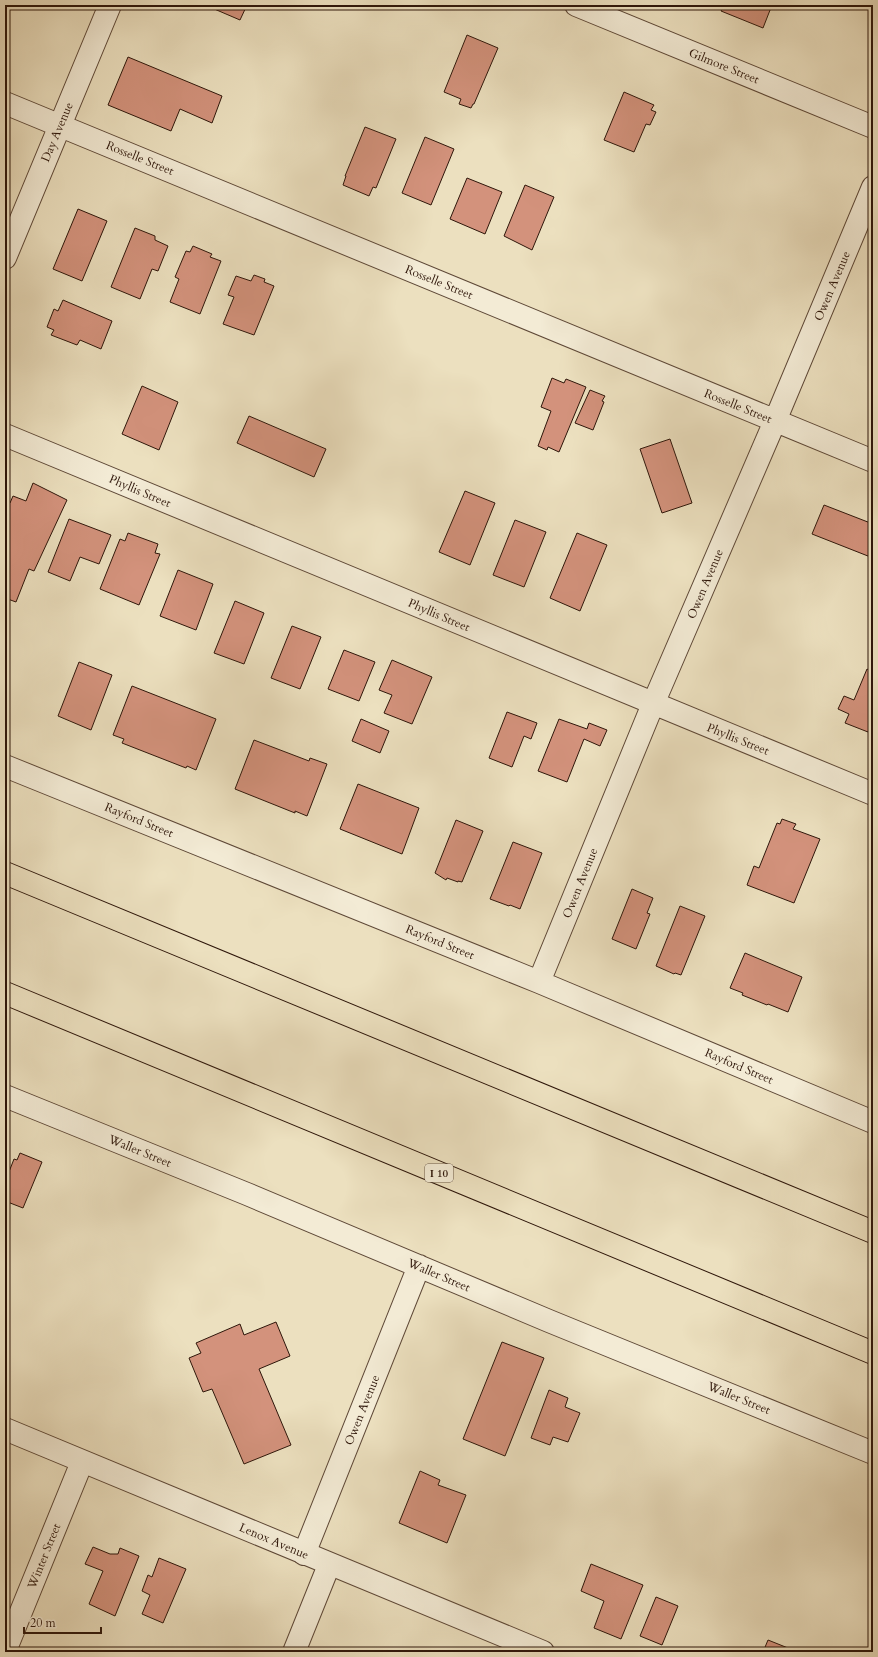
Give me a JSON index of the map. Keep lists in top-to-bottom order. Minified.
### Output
{"streets":{"highway":["I 10"],"street":["Gilmore Street","Day Avenue","Rosselle Street","Owen Avenue","Phyllis Street","Rayford Street","Waller Street","Lenox Avenue","Winter Street"]},"crossings":[["Day Avenue","Rosselle Street"],["Rosselle Street","Owen Avenue"],["Owen Avenue","Phyllis Street"],["Owen Avenue","Rayford Street"],["Owen Avenue","Waller Street"],["Owen Avenue","Lenox Avenue"],["Lenox Avenue","Winter Street"]],"scale_bar":"20 m"}
